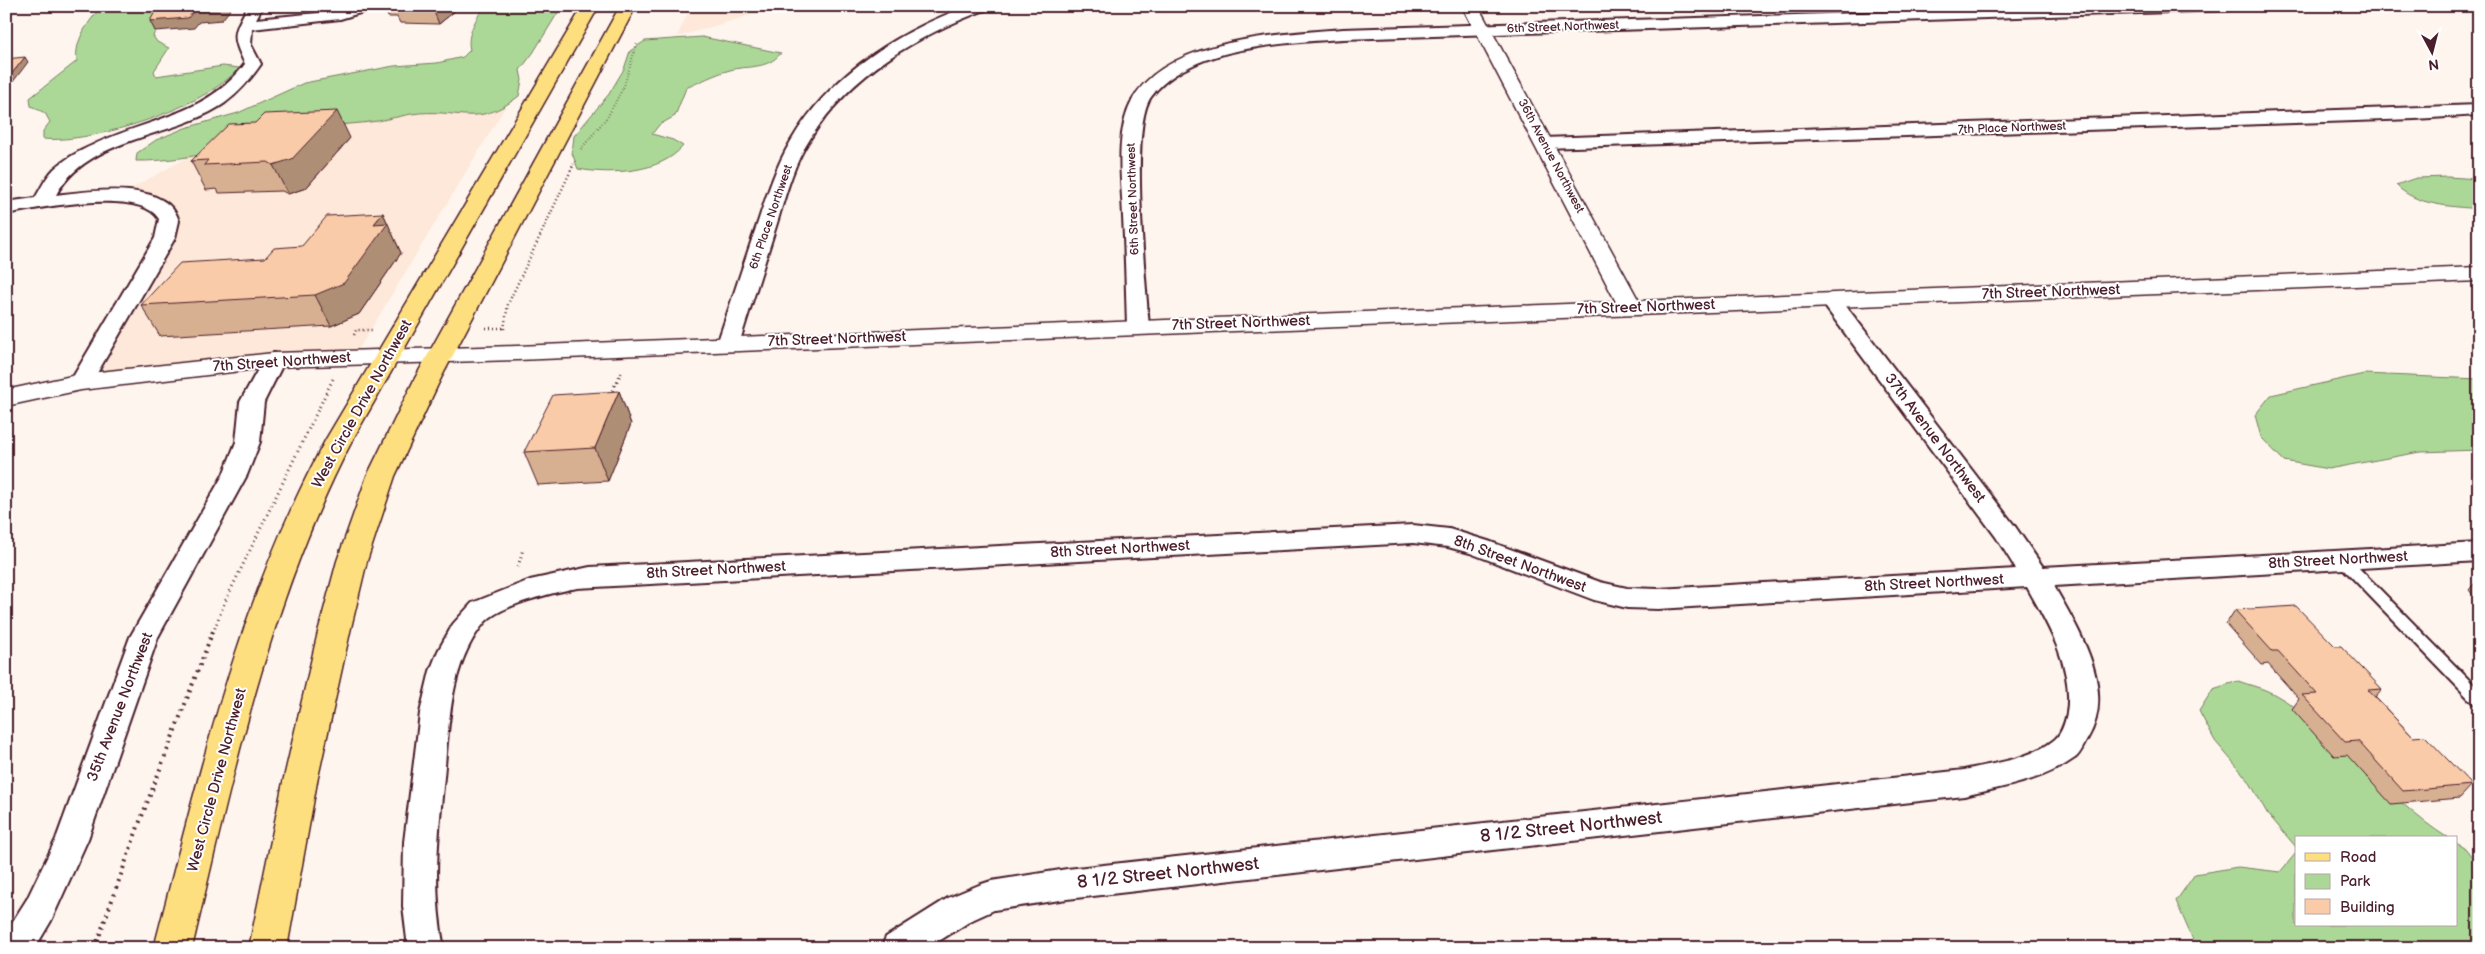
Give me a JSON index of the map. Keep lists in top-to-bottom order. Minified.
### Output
{"streets":{"main road":["West Circle Drive Northwest"],"street":["6th Street Northwest","7th Place Northwest","36th Avenue Northwest","6th Place Northwest","7th Street Northwest","37th Avenue Northwest","8th Street Northwest","35th Avenue Northwest","8 1/2 Street Northwest"]},"crossings":[["6th Street Northwest","36th Avenue Northwest"],["6th Street Northwest","7th Street Northwest"],["7th Place Northwest","36th Avenue Northwest"],["36th Avenue Northwest","7th Street Northwest"],["6th Place Northwest","7th Street Northwest"],["7th Street Northwest","West Circle Drive Northwest"],["7th Street Northwest","37th Avenue Northwest"],["7th Street Northwest","35th Avenue Northwest"],["37th Avenue Northwest","8th Street Northwest"],["37th Avenue Northwest","8 1/2 Street Northwest"],["8th Street Northwest","8 1/2 Street Northwest"]],"legend":["Road","Park","Building"],"north":"bottom"}
